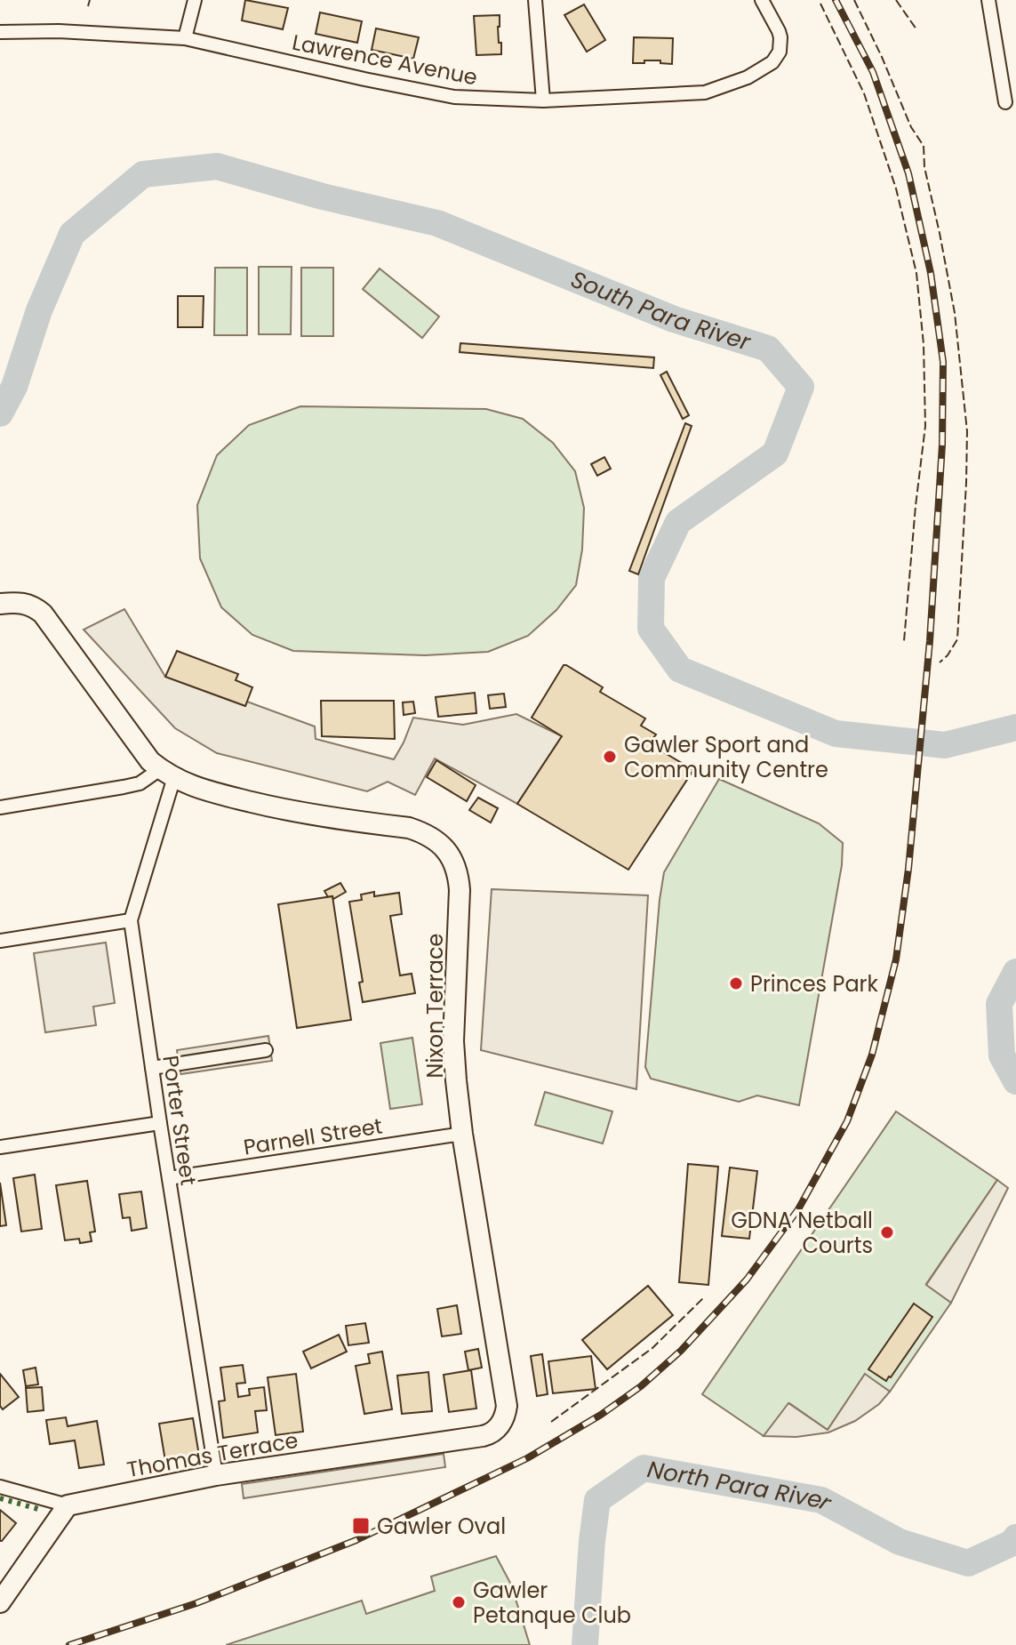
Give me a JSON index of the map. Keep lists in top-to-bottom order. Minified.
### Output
{"streets":{"street":["Lawrence Avenue","Nixon Terrace","Porter Street","Parnell Street","Thomas Terrace"]},"crossings":[["Nixon Terrace","Porter Street"],["Nixon Terrace","Parnell Street"],["Nixon Terrace","Thomas Terrace"],["Porter Street","Parnell Street"],["Porter Street","Thomas Terrace"]],"water":["South Para River","North Para River"],"places":{"other":["Gawler Sport and Community Centre","Princes Park","GDNA Netball Courts","Gawler Petanque Club"],"transit":["Gawler Oval"]}}
